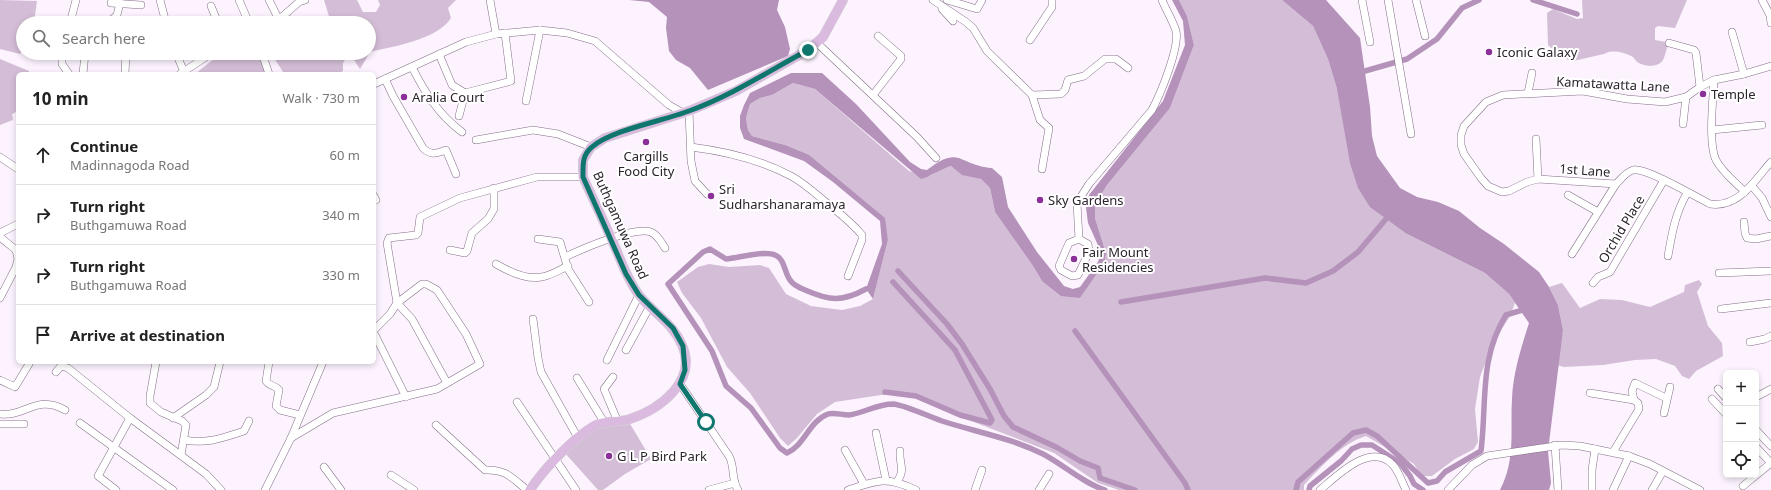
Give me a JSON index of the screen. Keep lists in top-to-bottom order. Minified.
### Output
{"streets":{"main road":["Buthgamuwa Road"],"street":["Kamatawatta Lane","1st Lane","Orchid Place"]},"crossings":[["Kamatawatta Lane","1st Lane"],["1st Lane","Orchid Place"]],"places":["Iconic Galaxy","Temple","Aralia Court","Cargills Food City","Sri Sudharshanaramaya","Sky Gardens","Fair Mount Residencies","G L P Bird Park"],"page":{"search":"Search here","heading":["10 min","Walk · 730 m"],"list":[["Continue","Madinnagoda Road","60 m"],["Turn right","Buthgamuwa Road","340 m"],["Turn right","Buthgamuwa Road","330 m"],"Arrive at destination"],"map_buttons":["+","−"]}}
